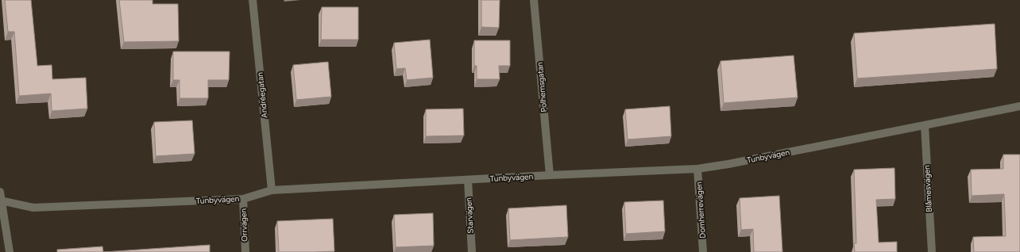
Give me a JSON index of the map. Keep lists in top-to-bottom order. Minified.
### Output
{"streets":{"street":["Polhemsgatan","Andréegatan","Tunbyvägen","Blåmesvägen","Domherrevägen","Starvägen","Orrvägen"]},"crossings":[["Polhemsgatan","Tunbyvägen"],["Andréegatan","Tunbyvägen"],["Tunbyvägen","Blåmesvägen"],["Tunbyvägen","Domherrevägen"],["Tunbyvägen","Starvägen"],["Tunbyvägen","Orrvägen"]]}
